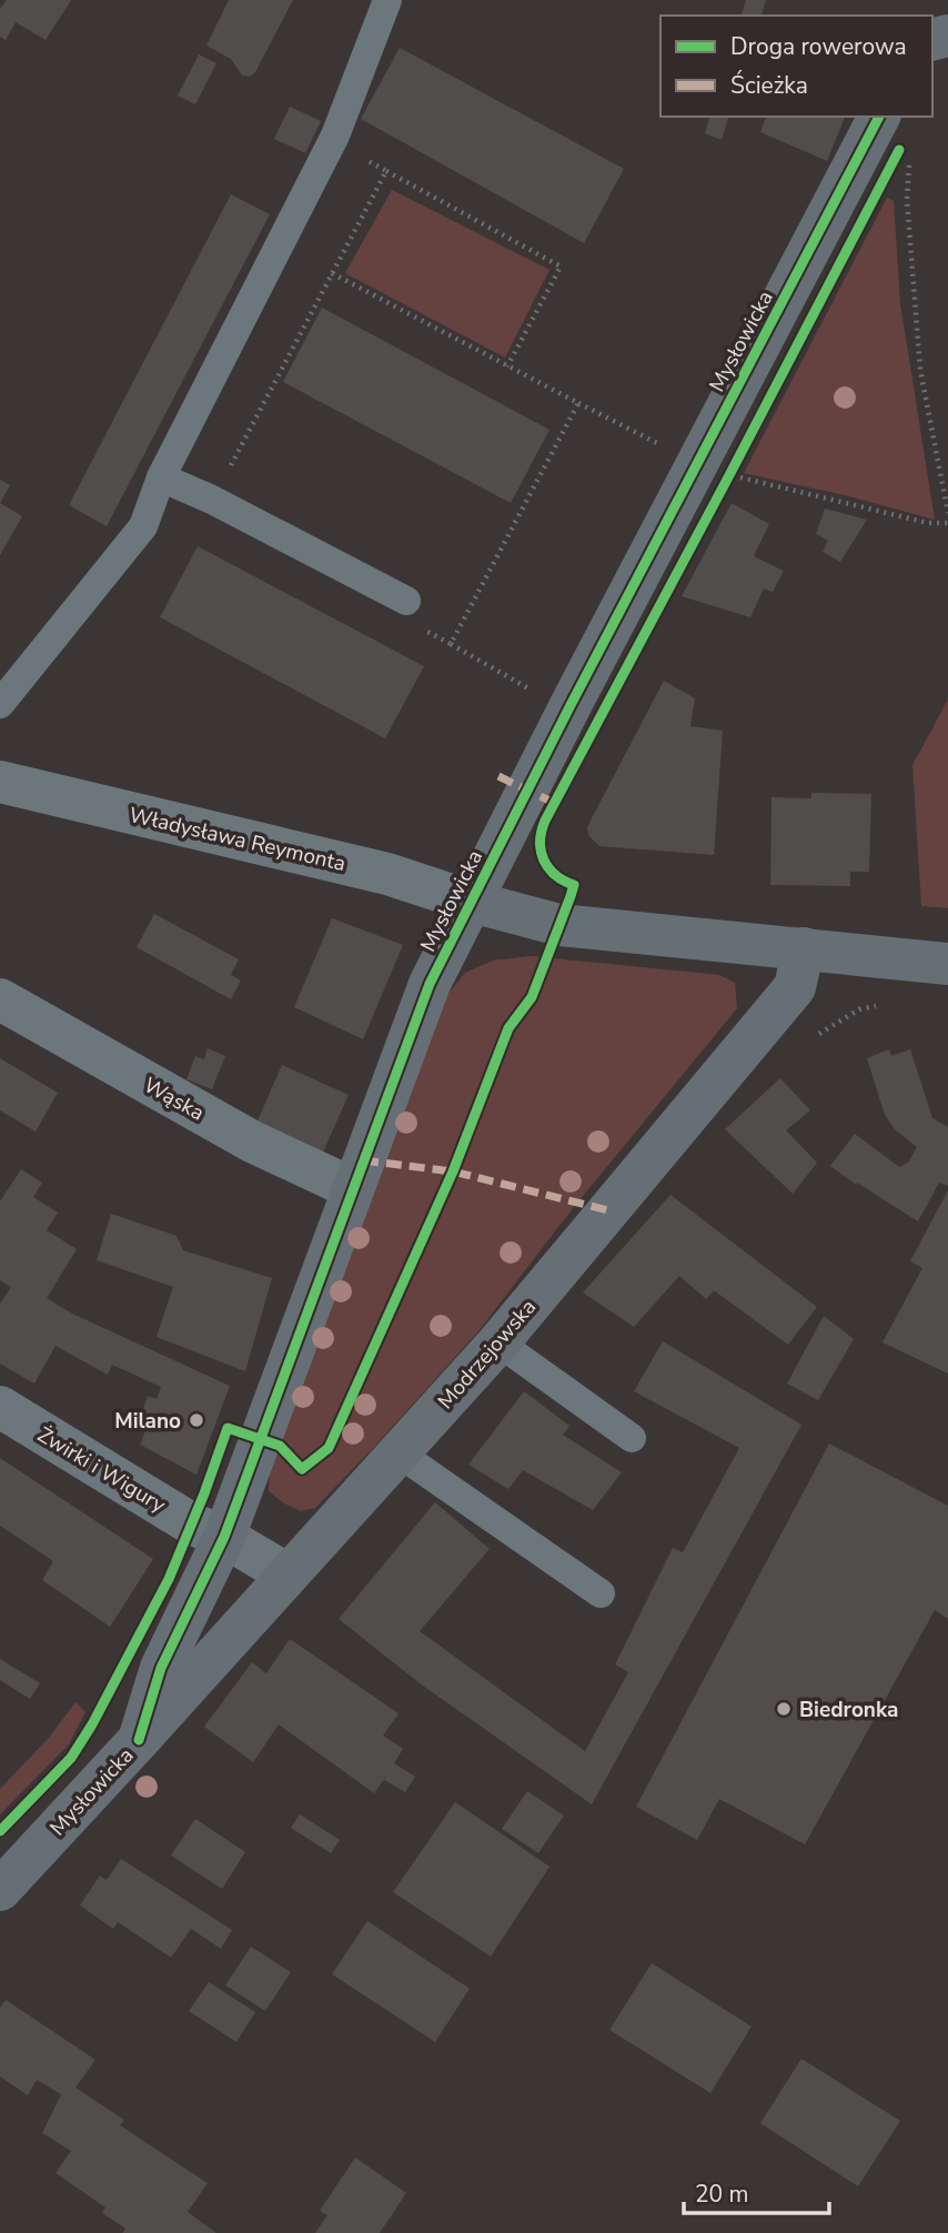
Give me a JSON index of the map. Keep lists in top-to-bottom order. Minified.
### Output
{"streets":{"street":["Mysłowicka","Władysława Reymonta","Wąska","Modrzejowska","Żwirki i Wigury"]},"crossings":[["Mysłowicka","Władysława Reymonta"],["Mysłowicka","Wąska"],["Mysłowicka","Modrzejowska"],["Mysłowicka","Żwirki i Wigury"],["Modrzejowska","Żwirki i Wigury"]],"places":["Milano","Biedronka"],"legend":["Droga rowerowa","Ścieżka"],"scale_bar":"20 m"}
